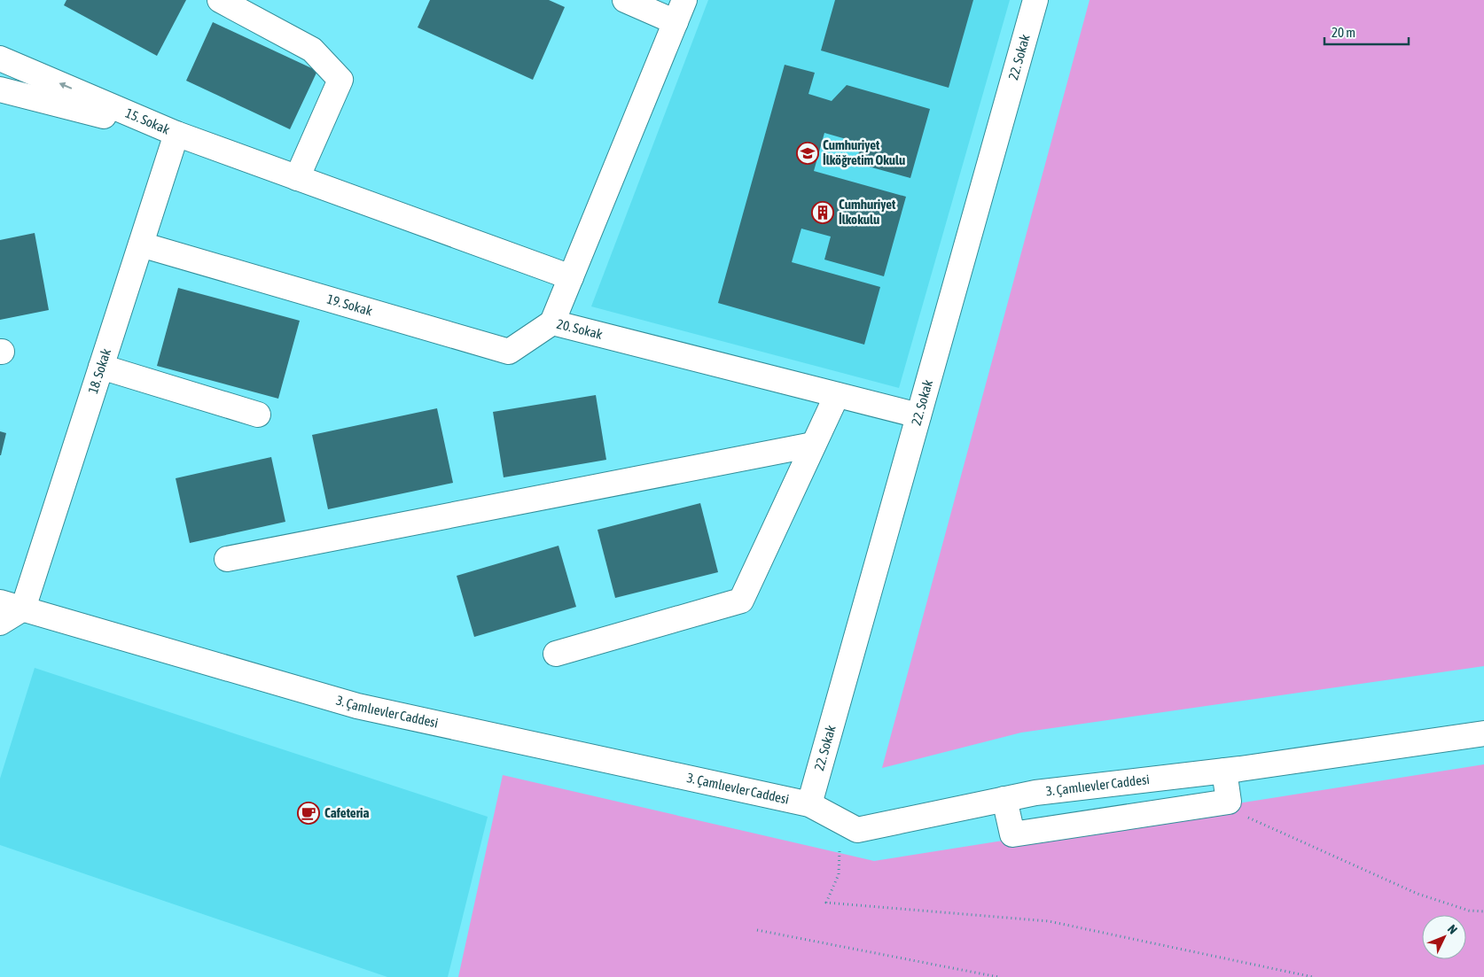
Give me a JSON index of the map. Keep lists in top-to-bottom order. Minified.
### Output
{"streets":{"street":["22. Sokak","15. Sokak","19. Sokak","20. Sokak","18. Sokak","3. Çamlıevler Caddesi"]},"crossings":[["22. Sokak","20. Sokak"],["22. Sokak","3. Çamlıevler Caddesi"],["15. Sokak","18. Sokak"],["19. Sokak","20. Sokak"],["19. Sokak","18. Sokak"],["18. Sokak","3. Çamlıevler Caddesi"]],"places":{"school or university":["Cumhuriyet İlköğretim Okulu"],"building":["Cumhuriyet İlkokulu"],"cafe":["Cafeteria"]},"scale_bar":"20 m","north":"top right"}
